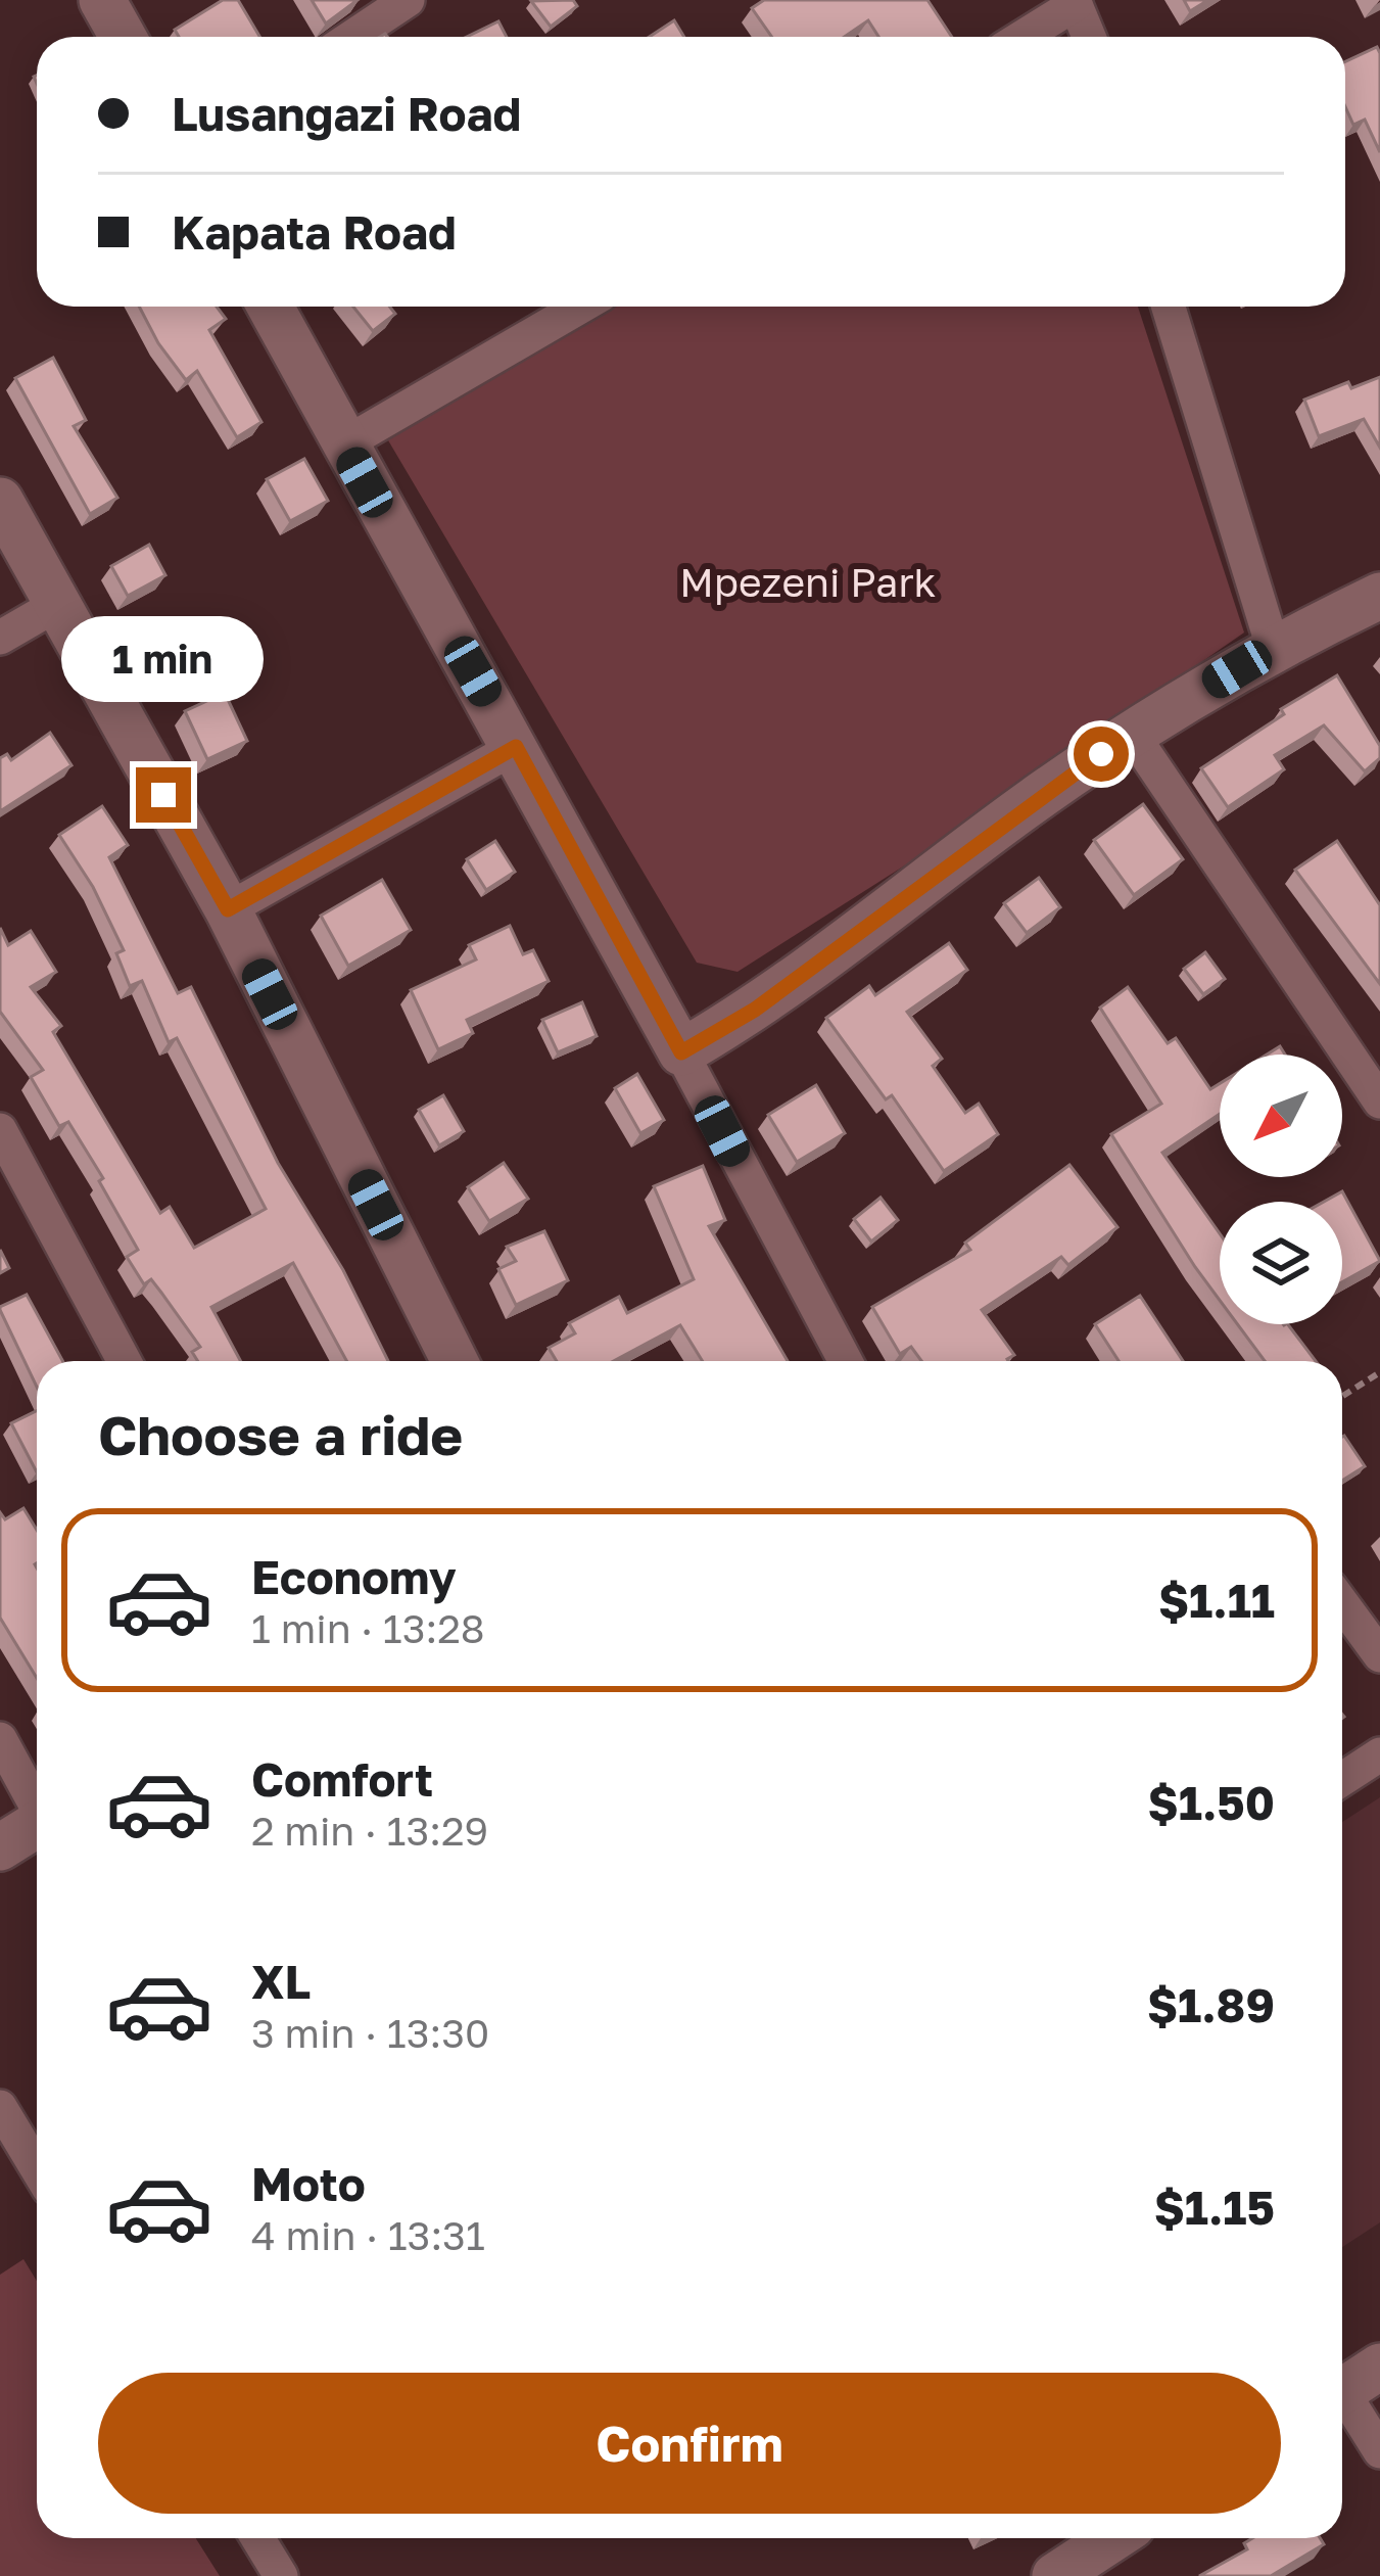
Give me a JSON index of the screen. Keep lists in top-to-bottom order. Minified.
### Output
{"parks":["Mpezeni Park"],"north":"bottom left","page":{"banner":["Lusangazi Road","Kapata Road"],"bubble":"1 min","heading":"Choose a ride","list":[{"name":"Economy","note":"1 min · 13:28","value":"$1.11"},{"name":"Comfort","note":"2 min · 13:29","value":"$1.50"},{"name":"XL","note":"3 min · 13:30","value":"$1.89"},{"name":"Moto","note":"4 min · 13:31","value":"$1.15"}],"buttons":"Confirm"}}
